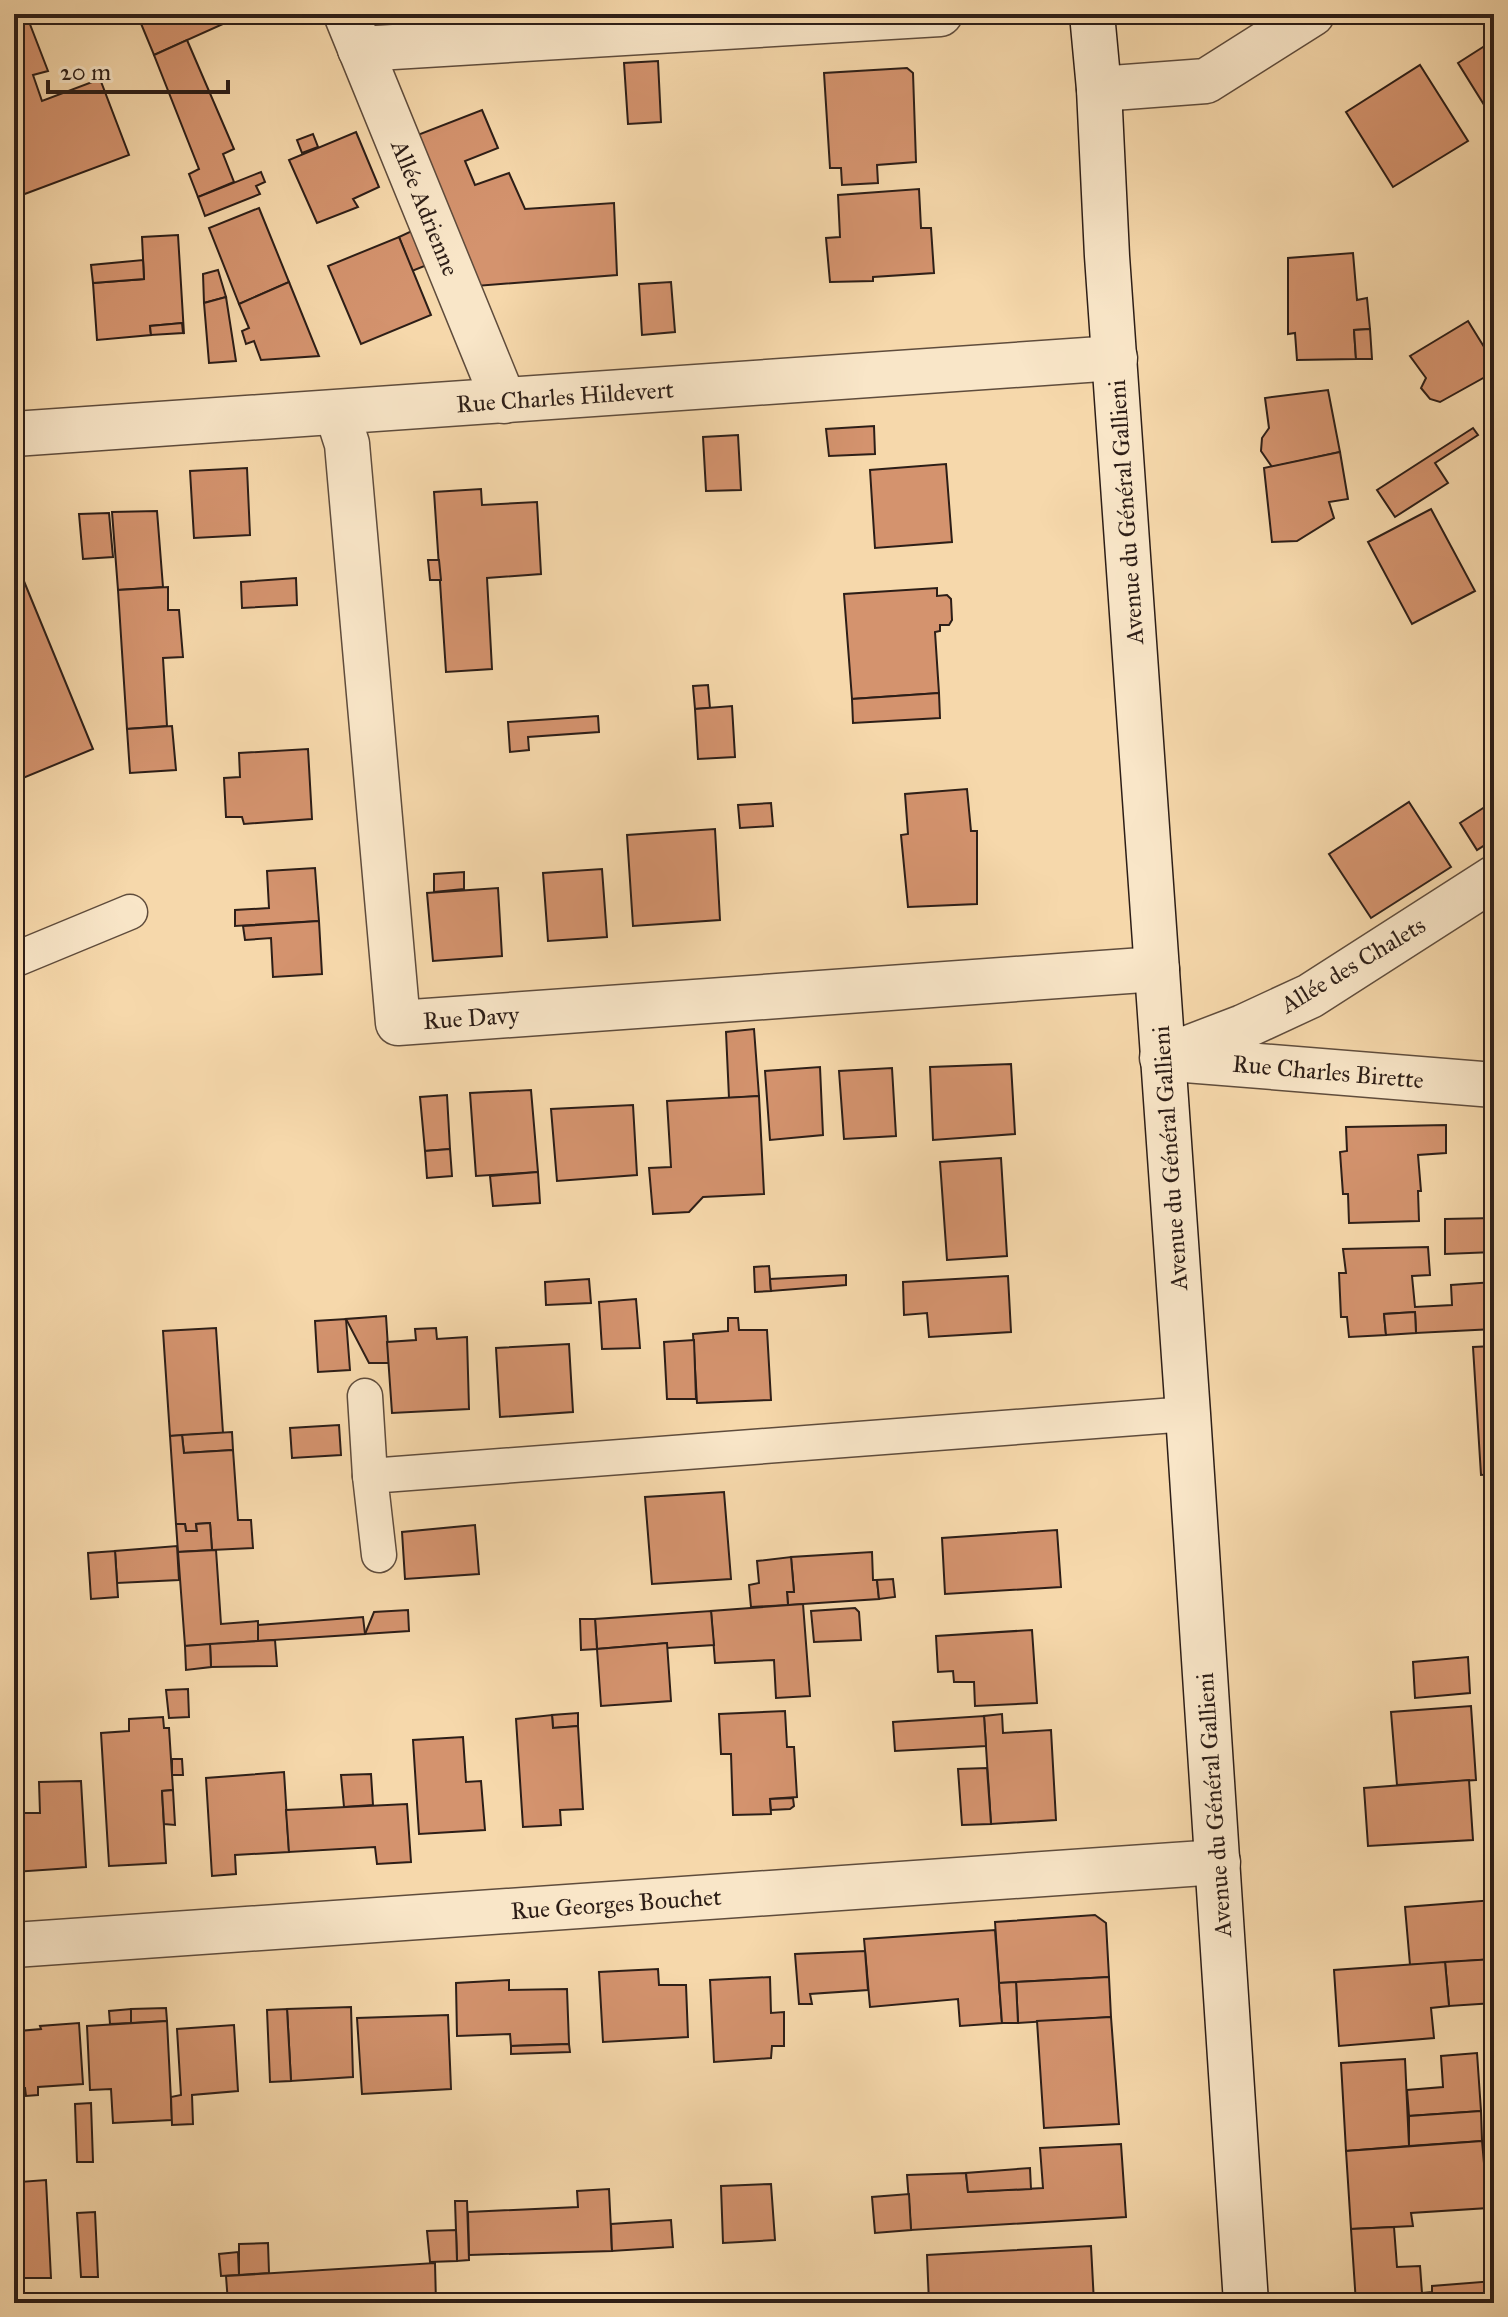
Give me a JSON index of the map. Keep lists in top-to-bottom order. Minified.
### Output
{"streets":{"street":["Allée Adrienne","Rue Charles Hildevert","Avenue du Général Gallieni","Allée des Chalets","Rue Davy","Rue Charles Birette","Rue Georges Bouchet"]},"crossings":[["Allée Adrienne","Rue Charles Hildevert"],["Rue Charles Hildevert","Avenue du Général Gallieni"],["Rue Charles Hildevert","Rue Davy"],["Avenue du Général Gallieni","Allée des Chalets"],["Avenue du Général Gallieni","Rue Davy"],["Avenue du Général Gallieni","Rue Charles Birette"],["Avenue du Général Gallieni","Rue Georges Bouchet"],["Allée des Chalets","Rue Charles Birette"]],"scale_bar":"20 m"}
